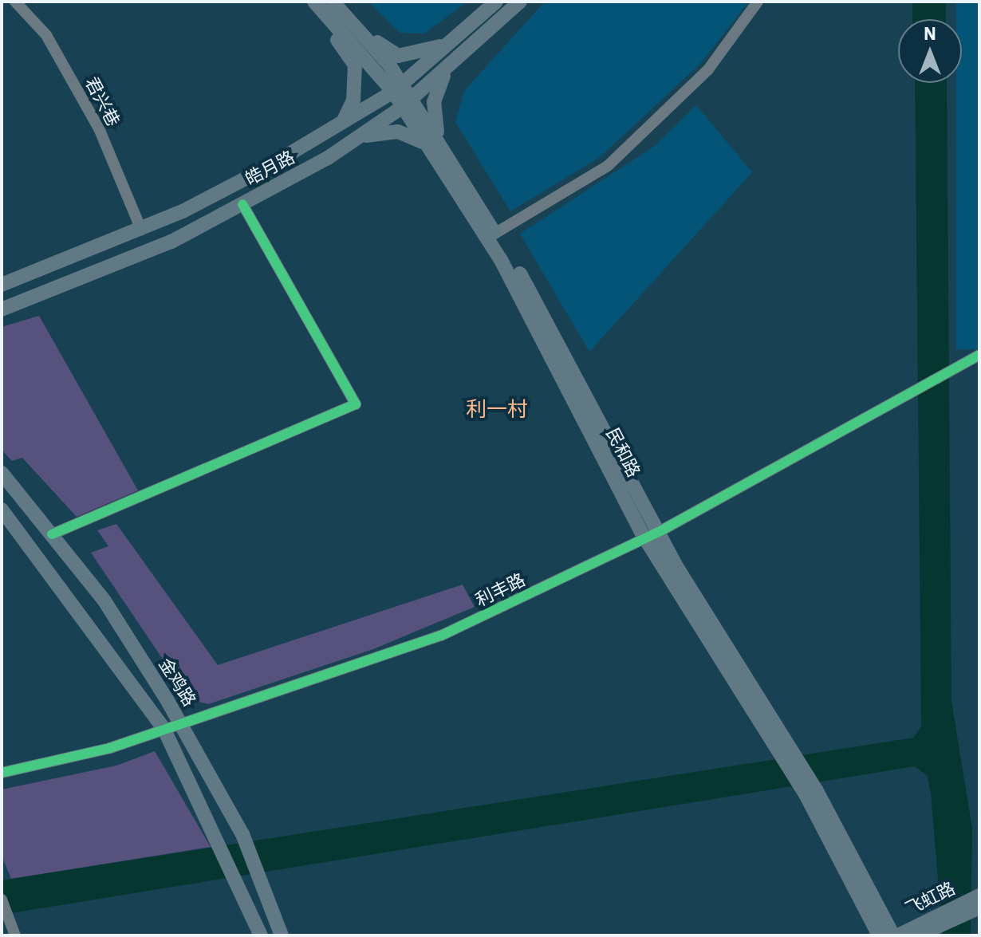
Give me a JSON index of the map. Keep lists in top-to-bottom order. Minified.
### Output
{"streets":{"main road":["皓月路","民和路","金鸡路","飞虹路"],"street":["君兴巷","利丰路"]},"crossings":[["君兴巷","皓月路"],["皓月路","民和路"],["民和路","利丰路"],["利丰路","金鸡路"]],"districts":["利一村"],"north":"top"}
